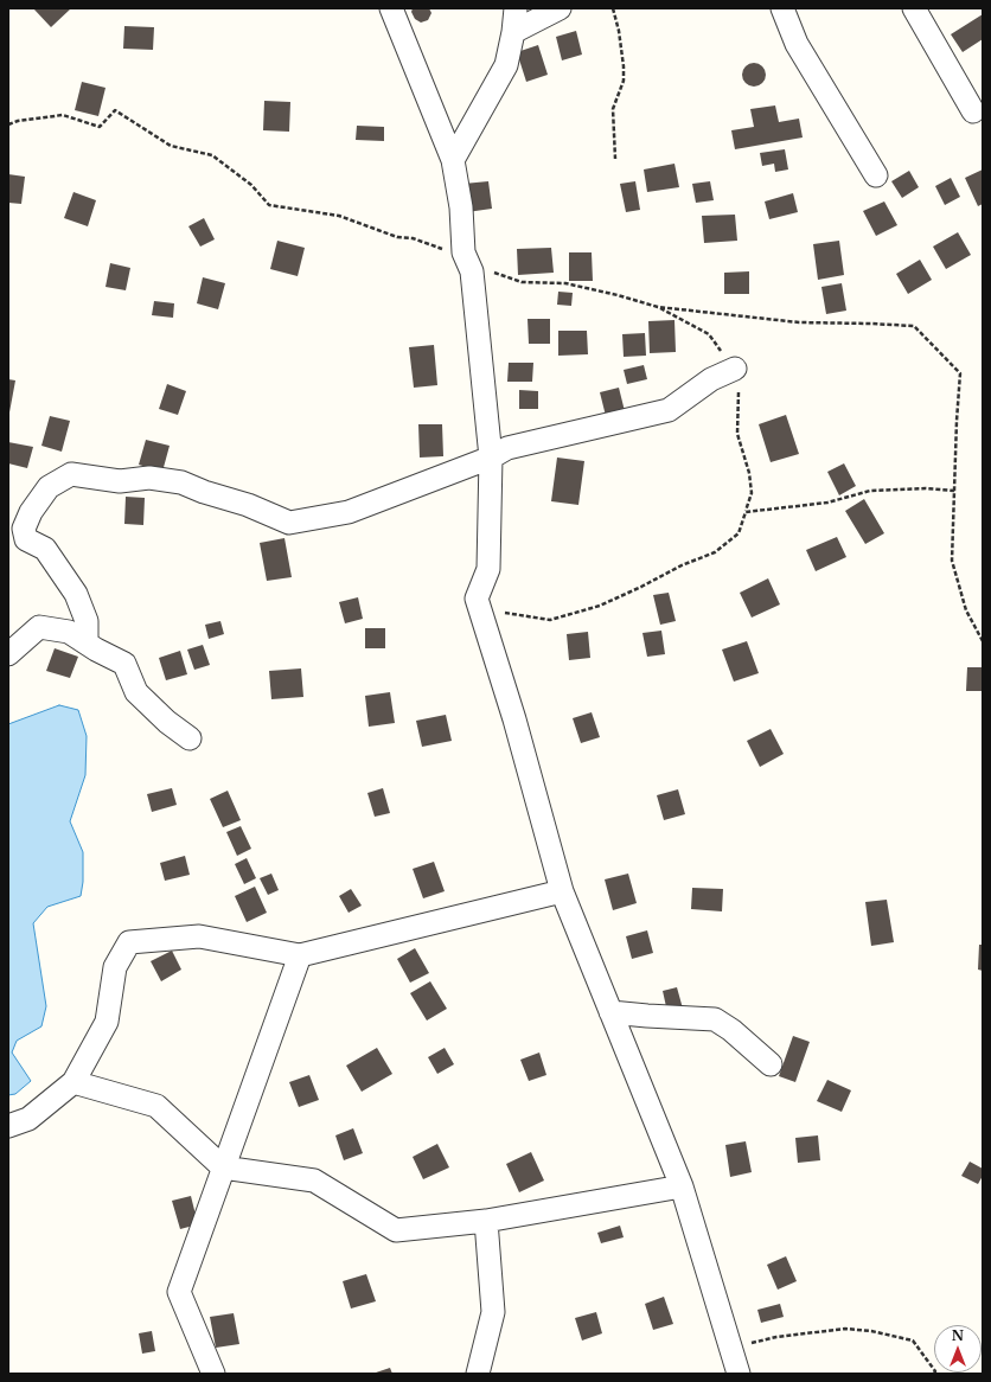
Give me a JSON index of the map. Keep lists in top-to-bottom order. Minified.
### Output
{"north":"top"}
